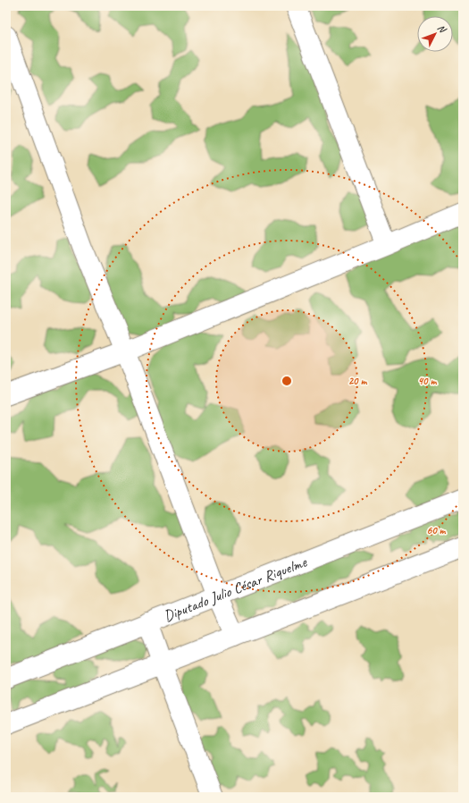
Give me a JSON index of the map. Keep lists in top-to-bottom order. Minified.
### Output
{"streets":{"street":["Diputado Julio César Riquelme"]},"north":"top right","rings":["20 m","40 m","60 m"]}
